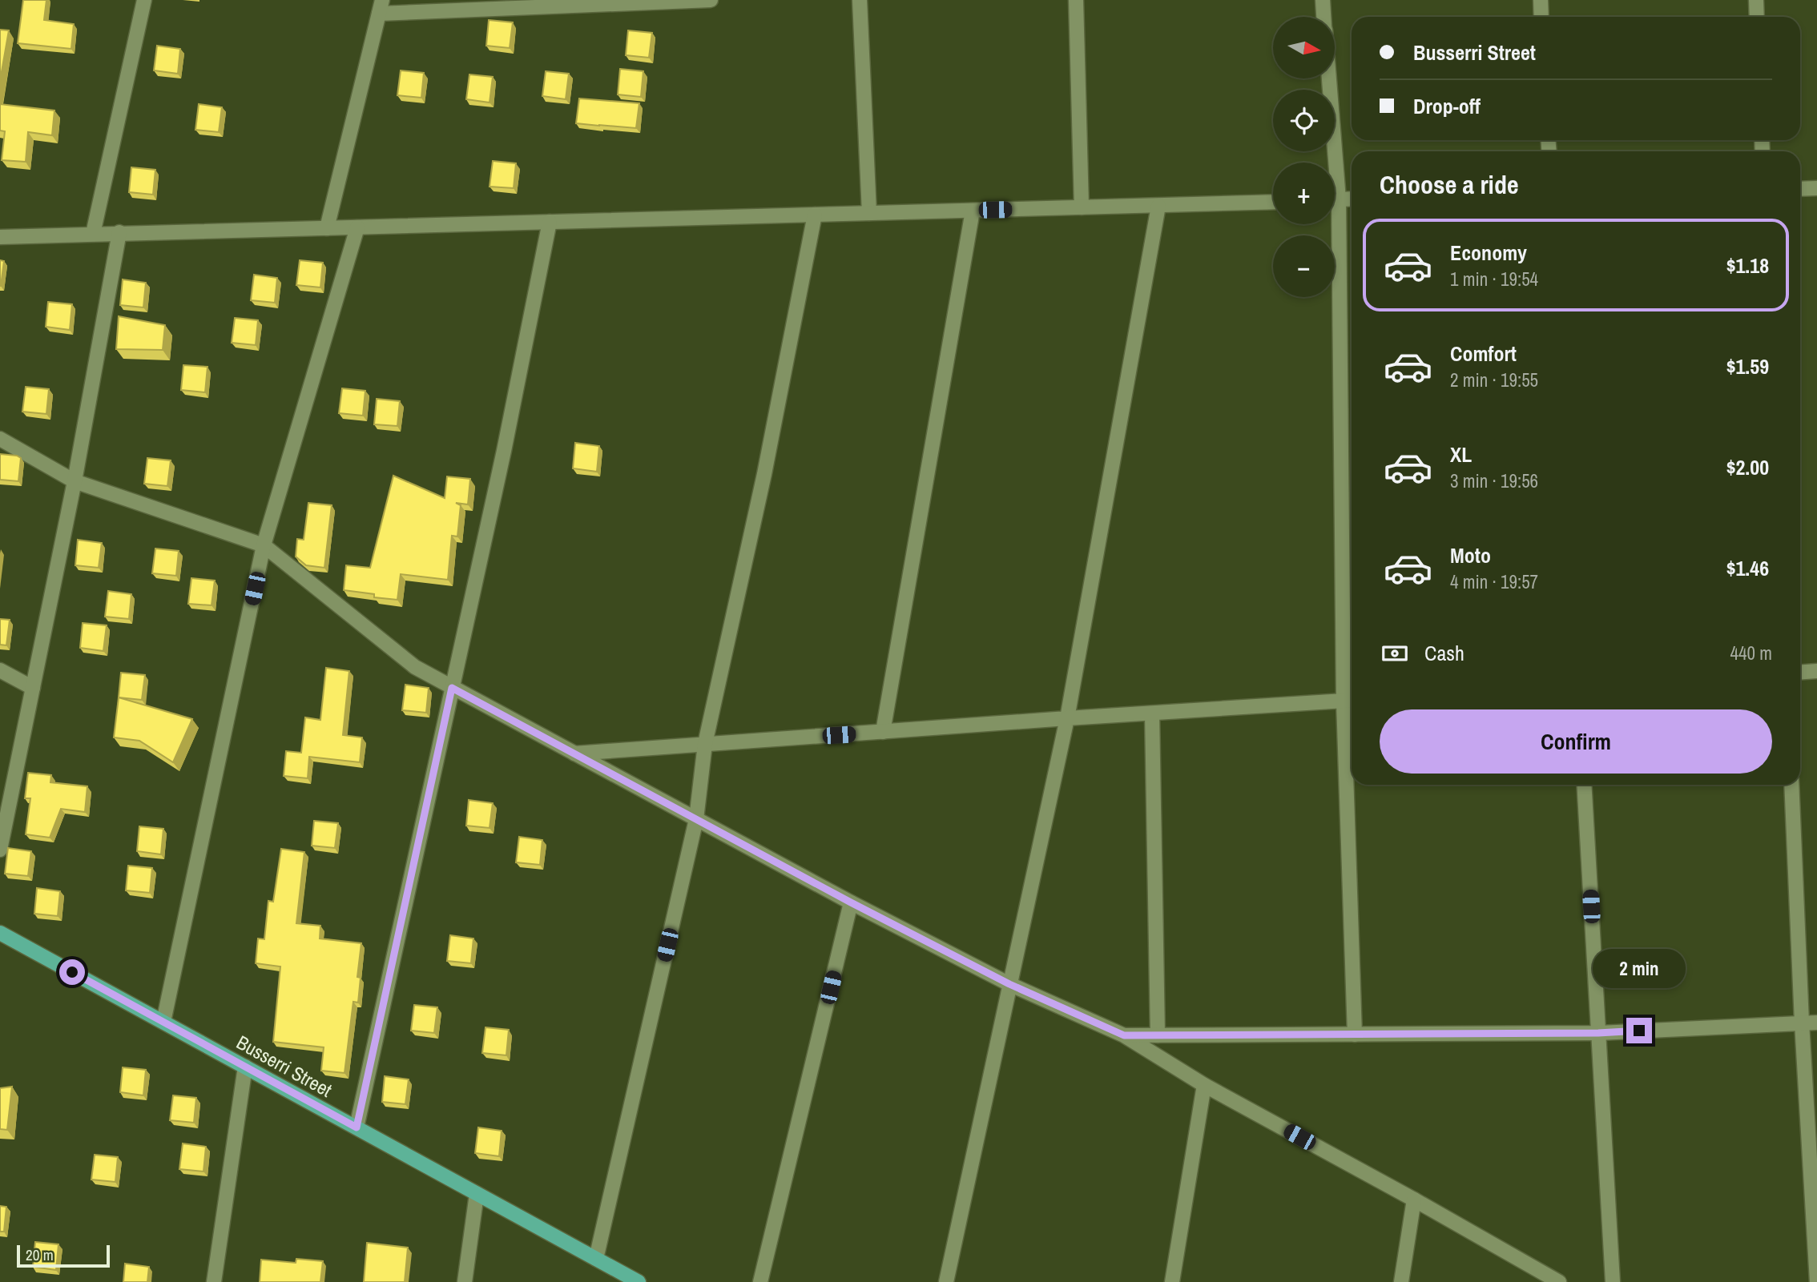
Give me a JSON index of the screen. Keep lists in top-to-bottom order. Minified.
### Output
{"streets":{"main road":["Busserri Street"]},"scale_bar":"20 m","north":"right","page":{"map_buttons":["+","−"],"banner":["Busserri Street","Drop-off"],"heading":"Choose a ride","list":[{"name":"Economy","note":"1 min · 19:54","value":"$1.18"},{"name":"Comfort","note":"2 min · 19:55","value":"$1.59"},{"name":"XL","note":"3 min · 19:56","value":"$2.00"},{"name":"Moto","note":"4 min · 19:57","value":"$1.46"}],"pay":["Cash","440 m"],"buttons":"Confirm","bubble":"2 min","scale":"20 m"}}
